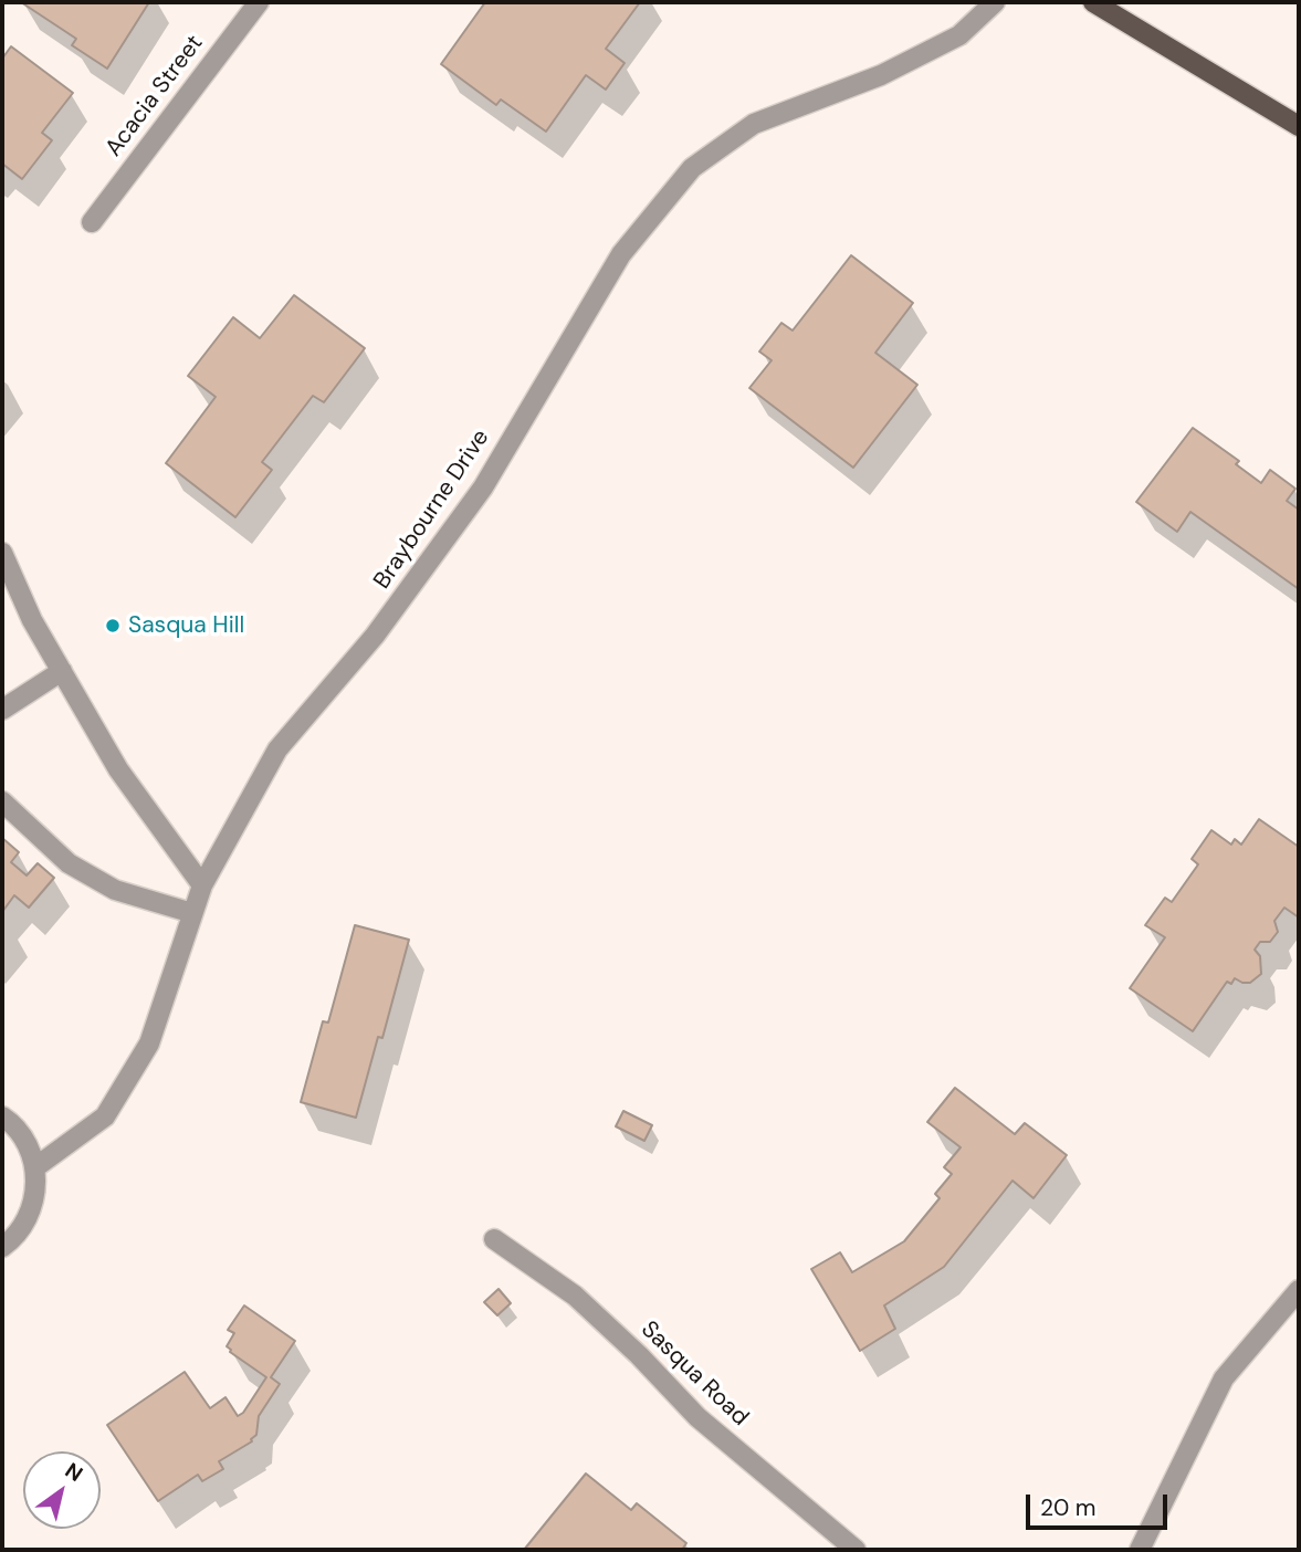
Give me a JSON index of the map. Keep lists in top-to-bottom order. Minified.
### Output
{"streets":{"street":["Acacia Street","Braybourne Drive","Sasqua Road"]},"places":["Sasqua Hill"],"scale_bar":"20 m","north":"top right"}
